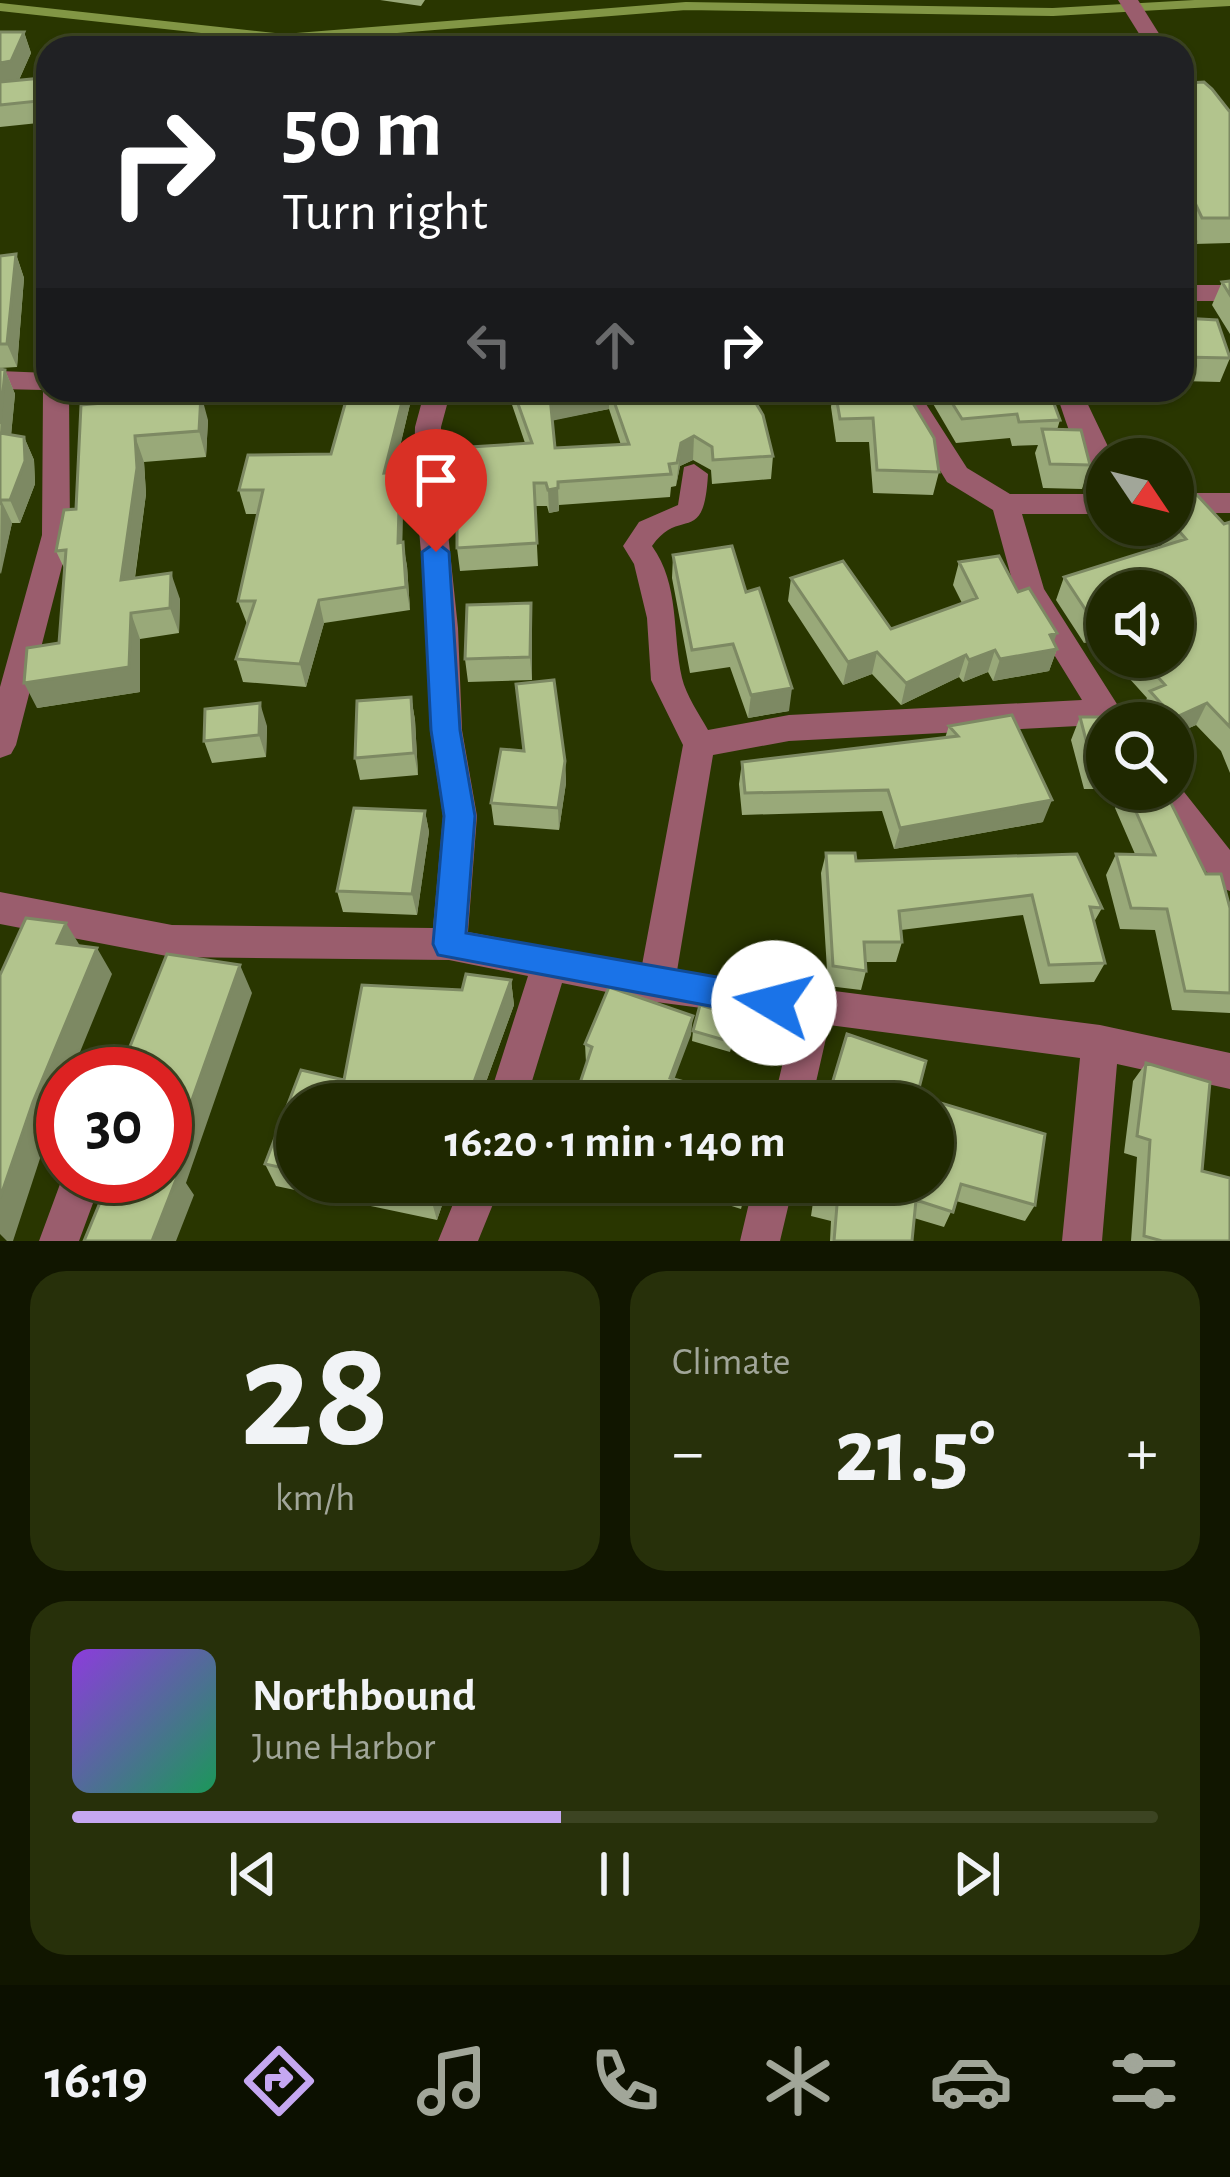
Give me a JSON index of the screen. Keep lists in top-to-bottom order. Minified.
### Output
{"north":"bottom right","page":{"turn":["50 m","Turn right"],"limit":"30","trip":"16:20 · 1 min · 140 m","tile":[["28","km/h"],"Climate"],"heat":["−","21.5°","+"],"song":["Northbound","June Harbor"],"tabs":"16:19"}}
